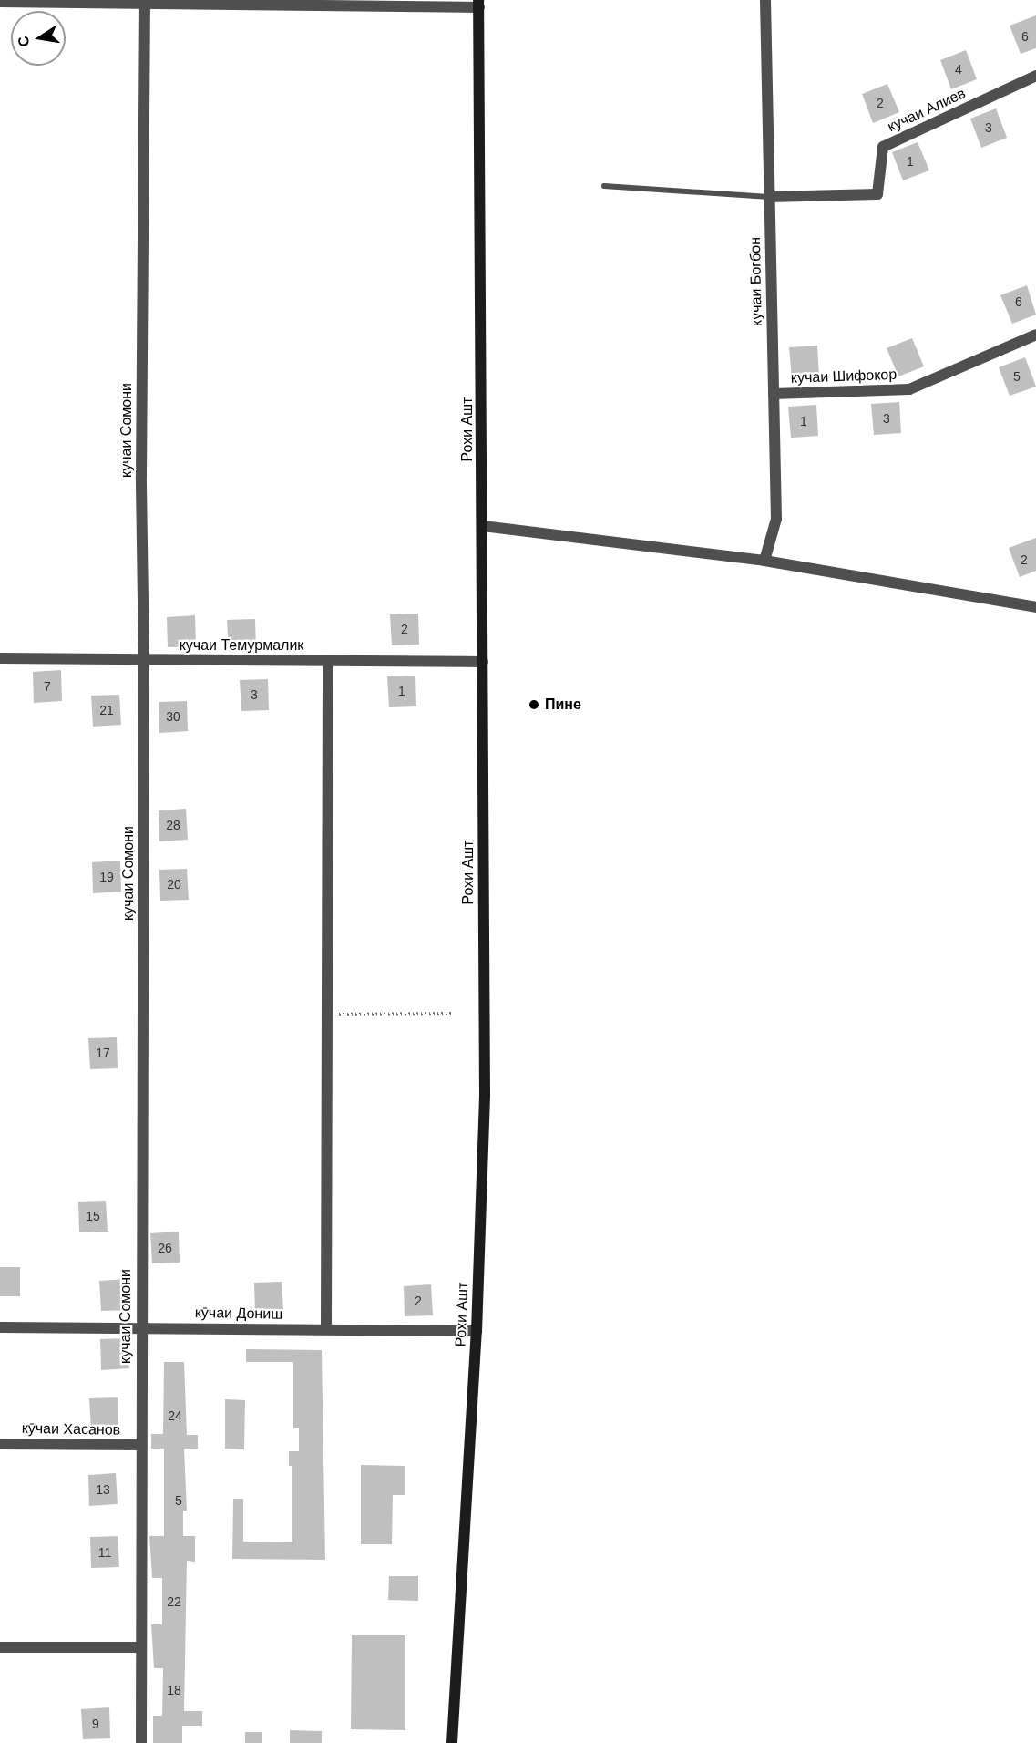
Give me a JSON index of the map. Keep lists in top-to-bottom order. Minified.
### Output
{"streets":{"main road":["Рохи Ашт"],"street":["кучаи Алиев","кучаи Богбон","кучаи Шифокор","кучаи Сомони","кучаи Темурмалик","кӯчаи Дониш","кӯчаи Хасанов"]},"crossings":[["кучаи Алиев","кучаи Богбон"],["кучаи Богбон","кучаи Шифокор"],["Рохи Ашт","кучаи Темурмалик"],["Рохи Ашт","кӯчаи Дониш"],["кучаи Сомони","кучаи Темурмалик"],["кучаи Сомони","кӯчаи Дониш"],["кучаи Сомони","кӯчаи Хасанов"]],"places":["Пине"],"house_numbers":["6","4","2","3","1","6","5","3","1","2","2","7","1","3","21","30","28","19","20","17","15","26","2","24","13","5","11","22","18","9"],"north":"left"}
